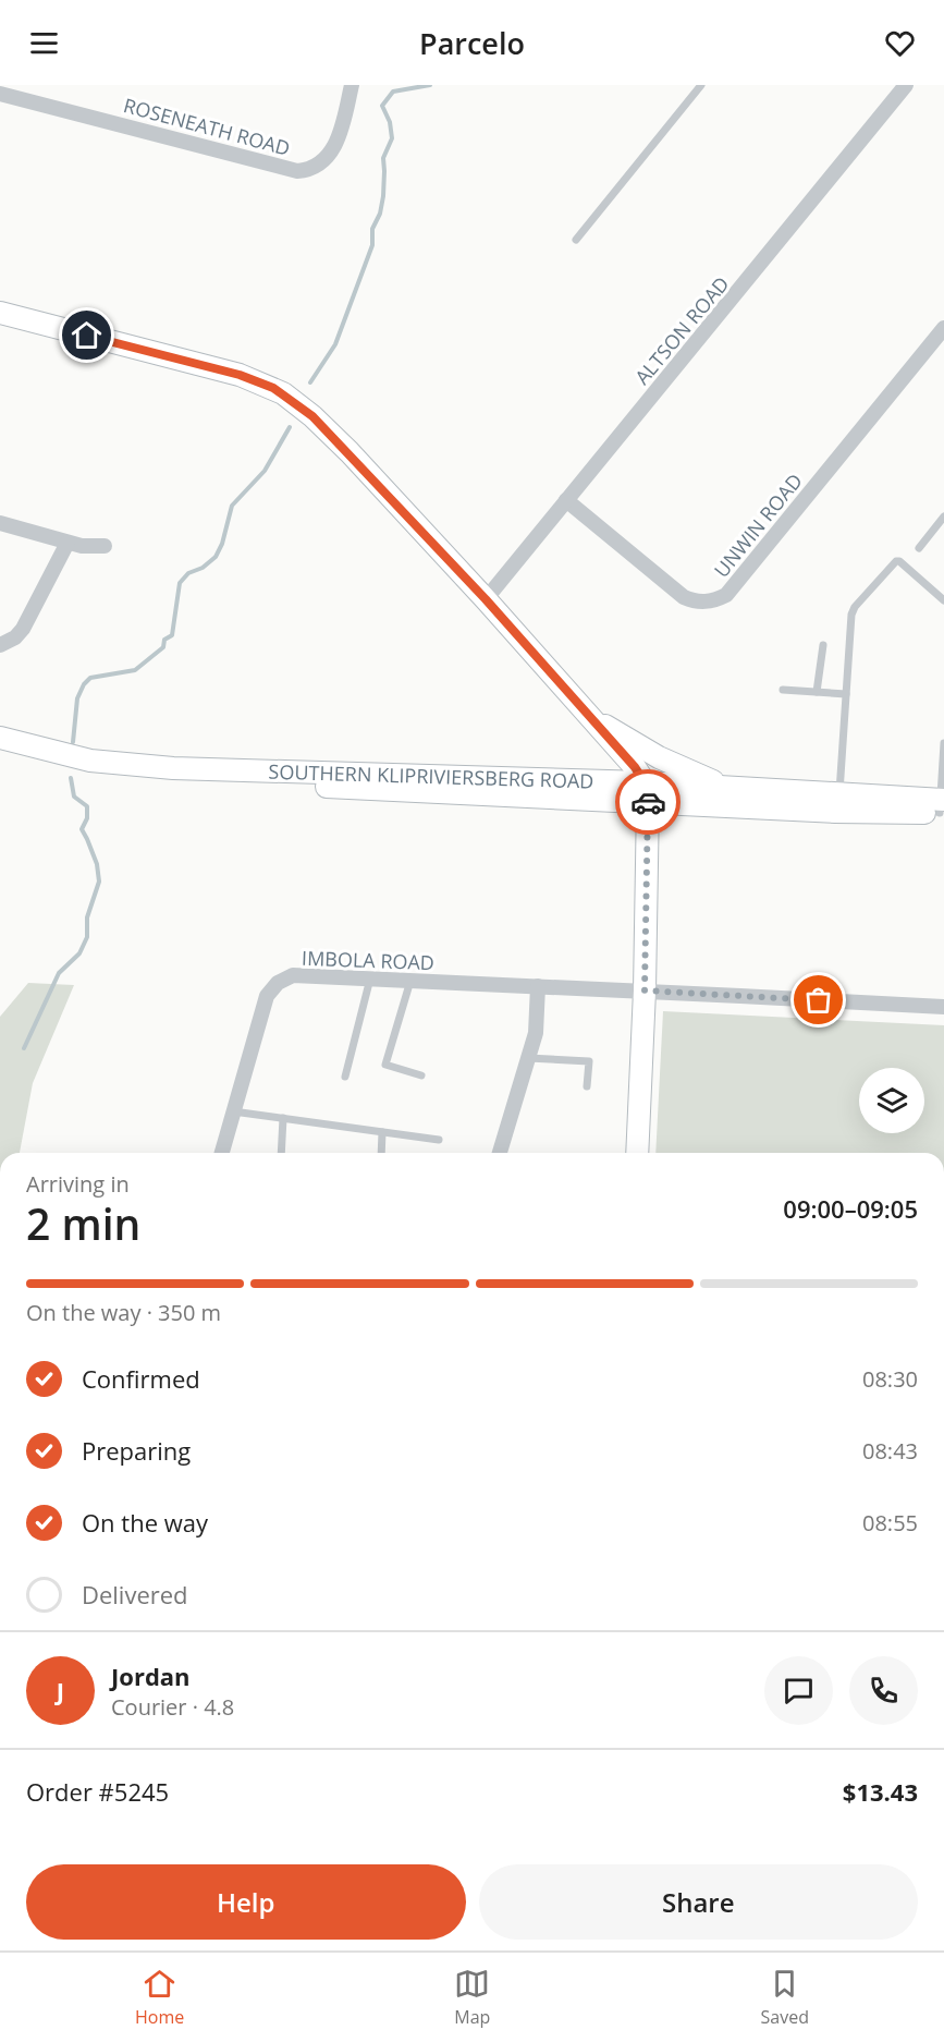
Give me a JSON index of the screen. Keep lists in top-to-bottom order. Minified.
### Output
{"streets":{"main road":["SOUTHERN KLIPRIVIERSBERG ROAD"],"street":["ROSENEATH ROAD","ALTSON ROAD","UNWIN ROAD","IMBOLA ROAD"]},"crossings":[["ALTSON ROAD","UNWIN ROAD"]],"page":{"header":"Parcelo","heading":["2 min","Arriving in","09:00–09:05"],"panel":["Jordan","Courier · 4.8","Order #5245","$13.43"],"bar":"On the way · 350 m","list":[["Confirmed","08:30"],["Preparing","08:43"],["On the way","08:55"],"Delivered"],"round":"J","buttons":["Help","Share"],"tabs":["Home","Map","Saved"]}}
